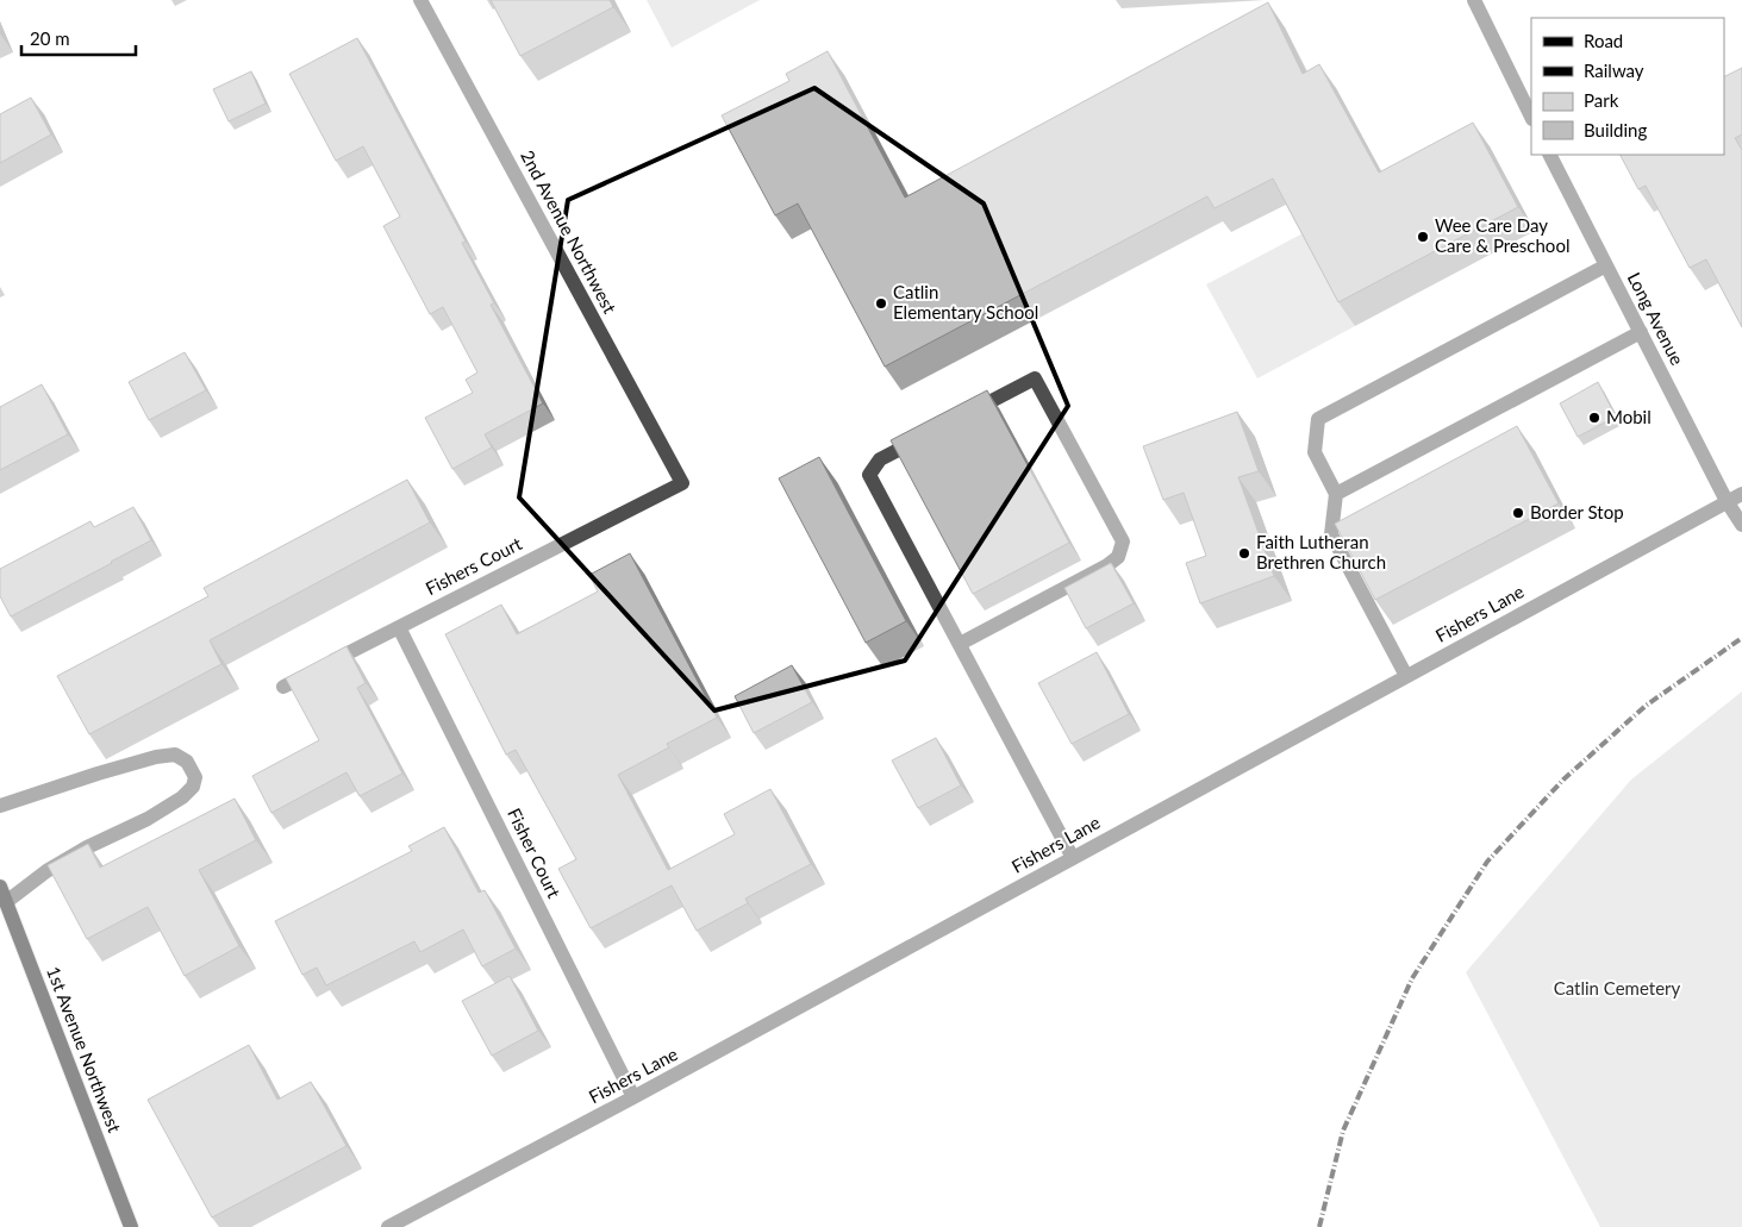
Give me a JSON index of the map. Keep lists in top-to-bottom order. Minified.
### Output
{"streets":{"main road":["1st Avenue Northwest"],"street":["2nd Avenue Northwest","Long Avenue","Fishers Court","Fishers Lane","Fisher Court"]},"crossings":[["2nd Avenue Northwest","Fishers Court"],["Long Avenue","Fishers Lane"],["Fishers Court","Fisher Court"],["Fishers Lane","Fisher Court"]],"parks":["Catlin Cemetery"],"places":["Wee Care Day Care & Preschool","Catlin Elementary School","Mobil","Border Stop","Faith Lutheran Brethren Church"],"legend":["Road","Railway","Park","Building"],"scale_bar":"20 m"}
